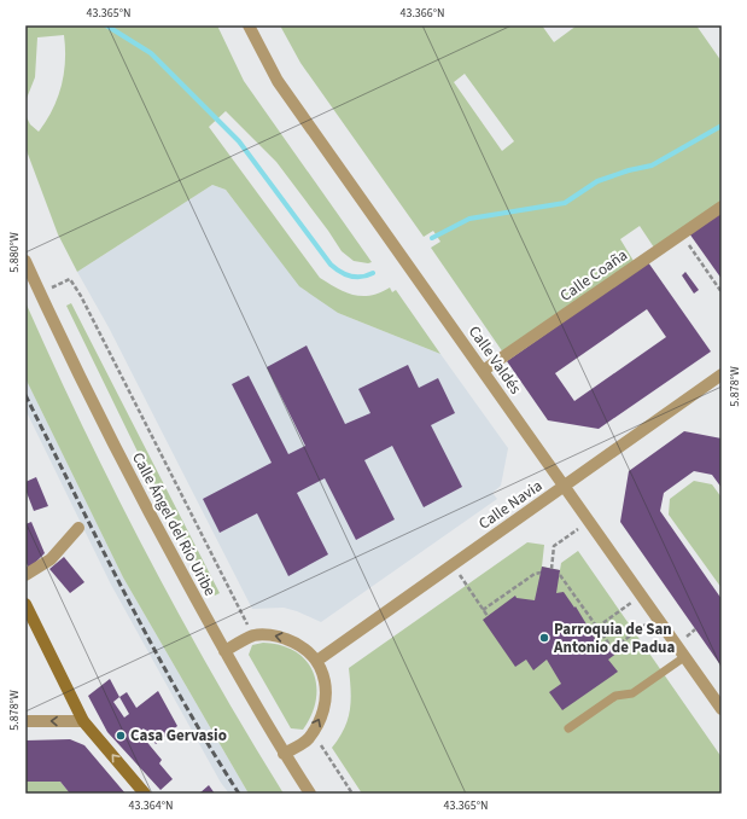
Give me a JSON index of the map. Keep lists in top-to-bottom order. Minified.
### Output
{"streets":{"street":["Calle Coaña","Calle Valdés","Calle Navia","Calle Ángel del Río Uribe"]},"crossings":[["Calle Coaña","Calle Valdés"],["Calle Valdés","Calle Navia"]],"places":["Parroquia de San Antonio de Padua","Casa Gervasio"],"coordinates":["43.365°N","43.366°N","5.880°W","5.878°W","43.364°N"]}
